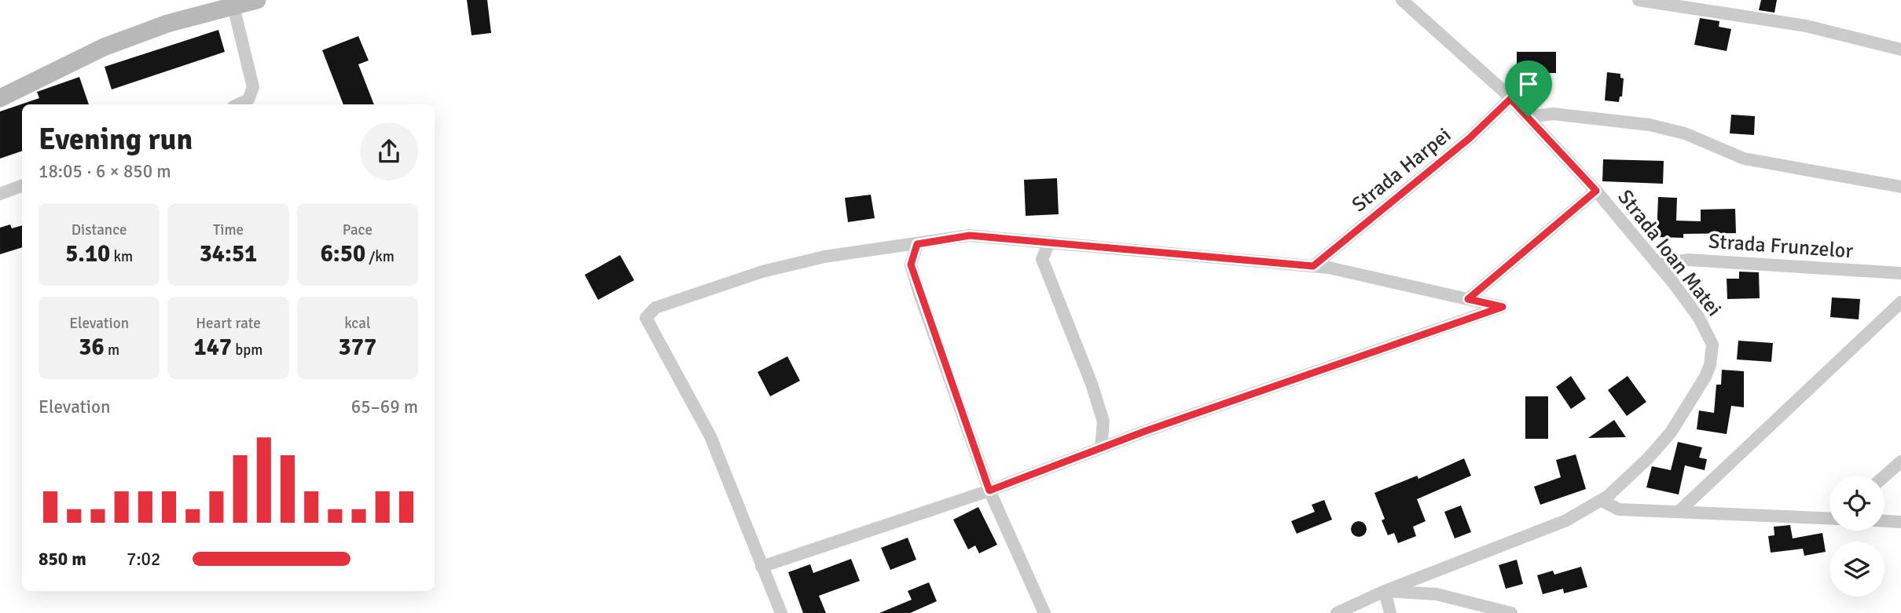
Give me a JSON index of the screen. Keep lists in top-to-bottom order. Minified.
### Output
{"streets":{"street":["Strada Harpei","Strada Frunzelor","Strada Ioan Matei"]},"crossings":[["Strada Harpei","Strada Ioan Matei"],["Strada Frunzelor","Strada Ioan Matei"]],"page":{"heading":["Evening run","18:05 · 6 × 850 m"],"stats":[["Distance","5.10 km"],["Time","34:51"],["Pace","6:50 /km"],["Elevation","36 m"],["Heart rate","147 bpm"],["kcal","377"]],"chart":["Elevation","65–69 m"],"list":[{"name":"850 m","note":"7:02"}]}}
